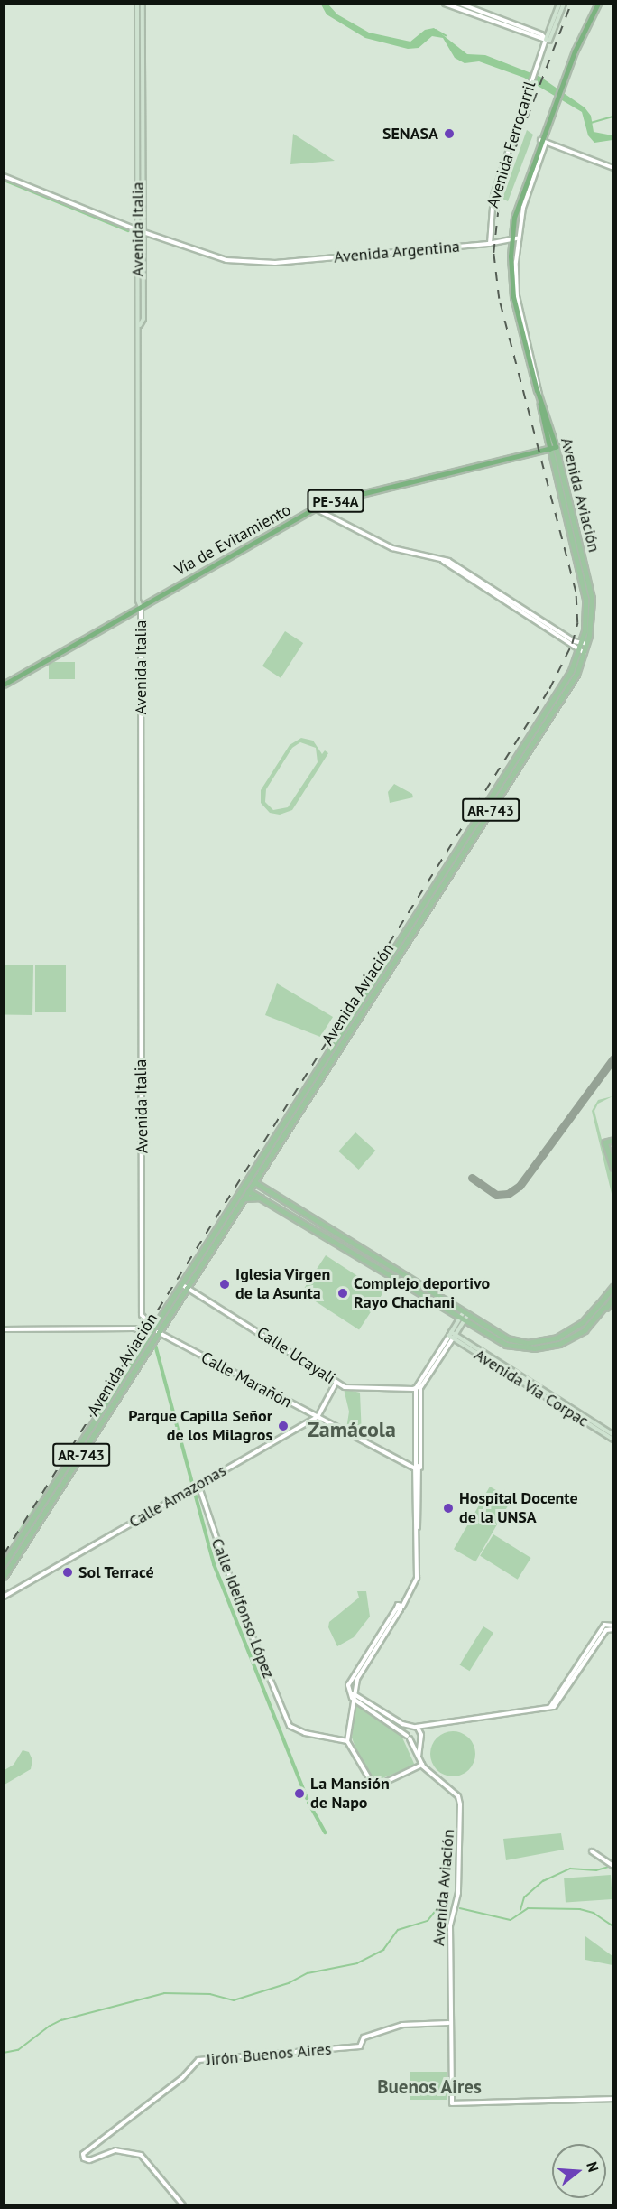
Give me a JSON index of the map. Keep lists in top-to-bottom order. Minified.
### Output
{"streets":{"highway":["Avenida Aviación","PE-34A","Vía de Evitamiento"],"main road":["Avenida Ferrocarril","Avenida Italia","AR-743","Avenida Vía Corpac"],"street":["Avenida Argentina","Calle Ucayali","Calle Marañón","Calle Amazonas","Calle Idelfonso López","Jirón Buenos Aires"]},"crossings":[["Avenida Ferrocarril","Avenida Argentina"],["Avenida Italia","Avenida Argentina"],["Avenida Italia","Avenida Aviación"],["Avenida Italia","Vía de Evitamiento"],["Avenida Argentina","Avenida Aviación"],["Avenida Aviación","Vía de Evitamiento"],["Avenida Aviación","Calle Ucayali"],["Avenida Aviación","Calle Marañón"],["Avenida Aviación","Jirón Buenos Aires"],["Calle Marañón","Calle Amazonas"],["Calle Amazonas","Calle Idelfonso López"]],"districts":["Zamácola","Buenos Aires"],"places":["SENASA","Iglesia Virgen de la Asunta","Complejo deportivo Rayo Chachani","Parque Capilla Señor de los Milagros","Hospital Docente de la UNSA","Sol Terracé","La Mansión de Napo"],"north":"right"}
